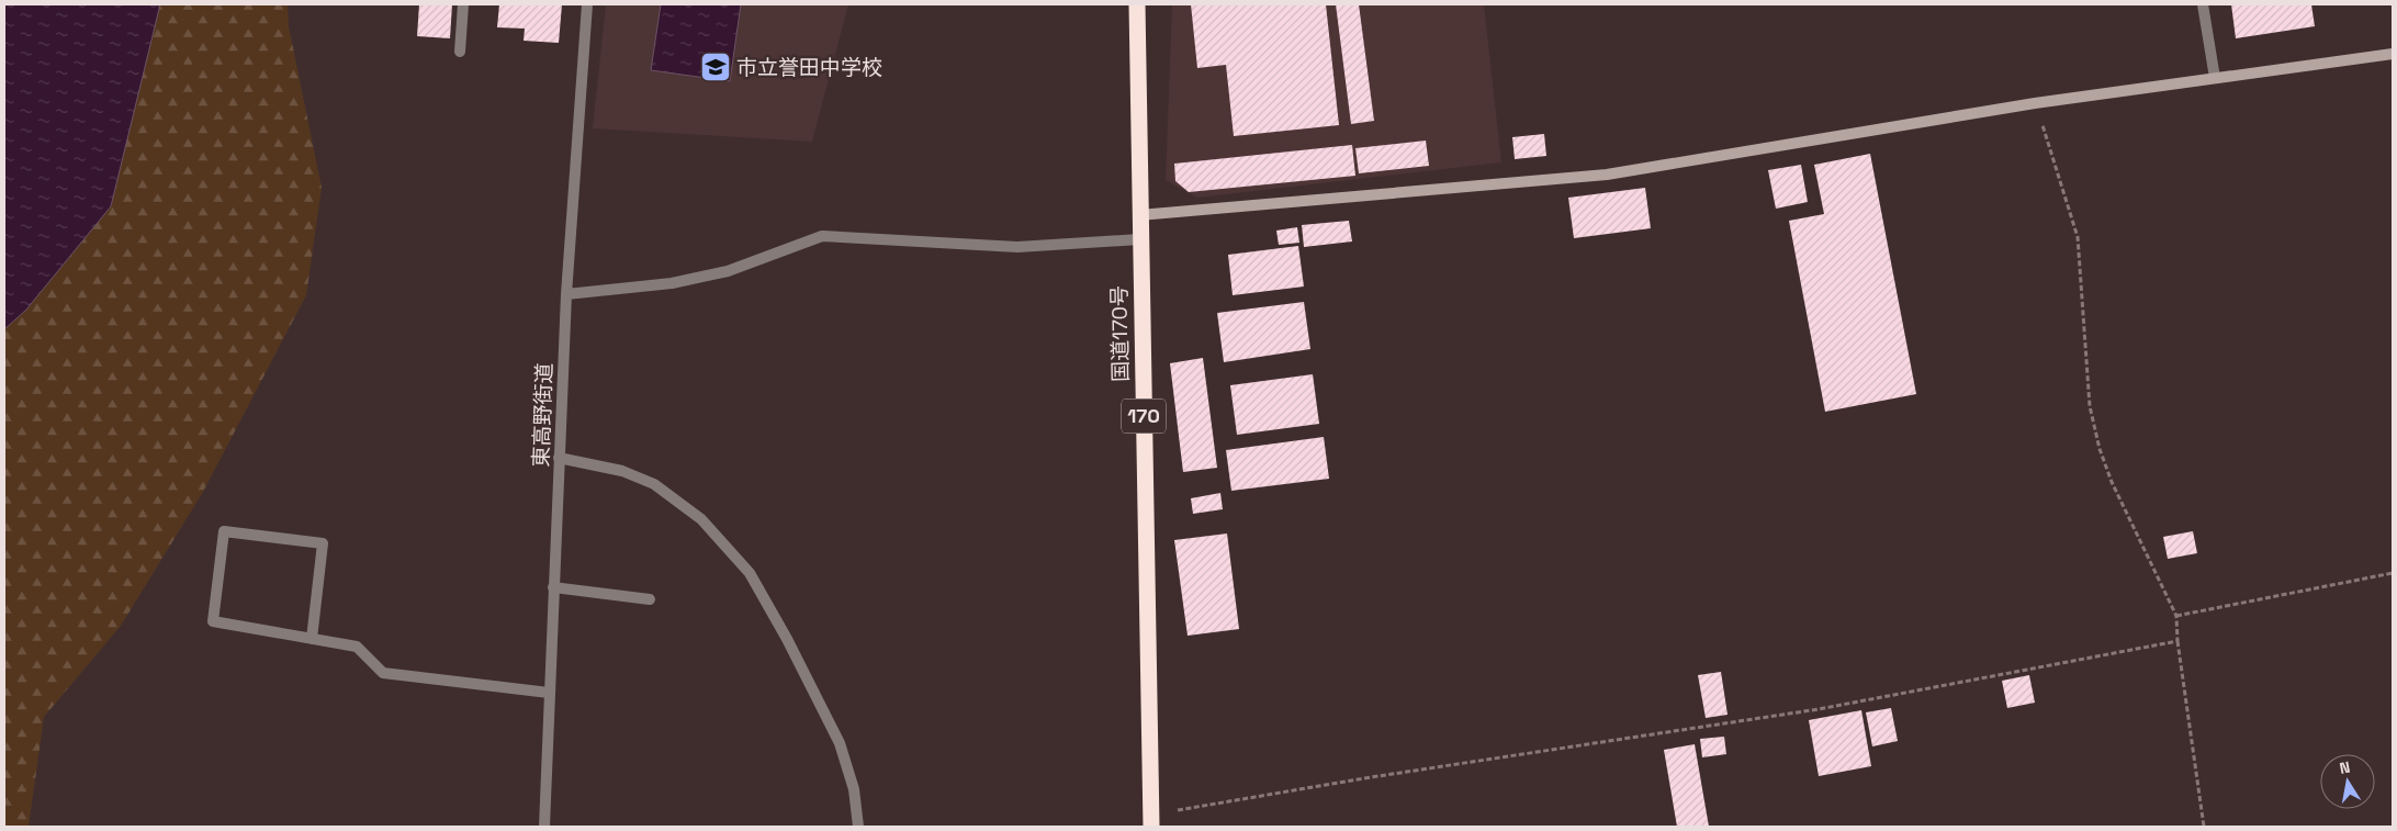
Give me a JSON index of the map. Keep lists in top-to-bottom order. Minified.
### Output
{"streets":{"highway":["国道170号","170"],"street":["東高野街道"]},"places":{"school or university":["市立誉田中学校"]},"north":"top"}
